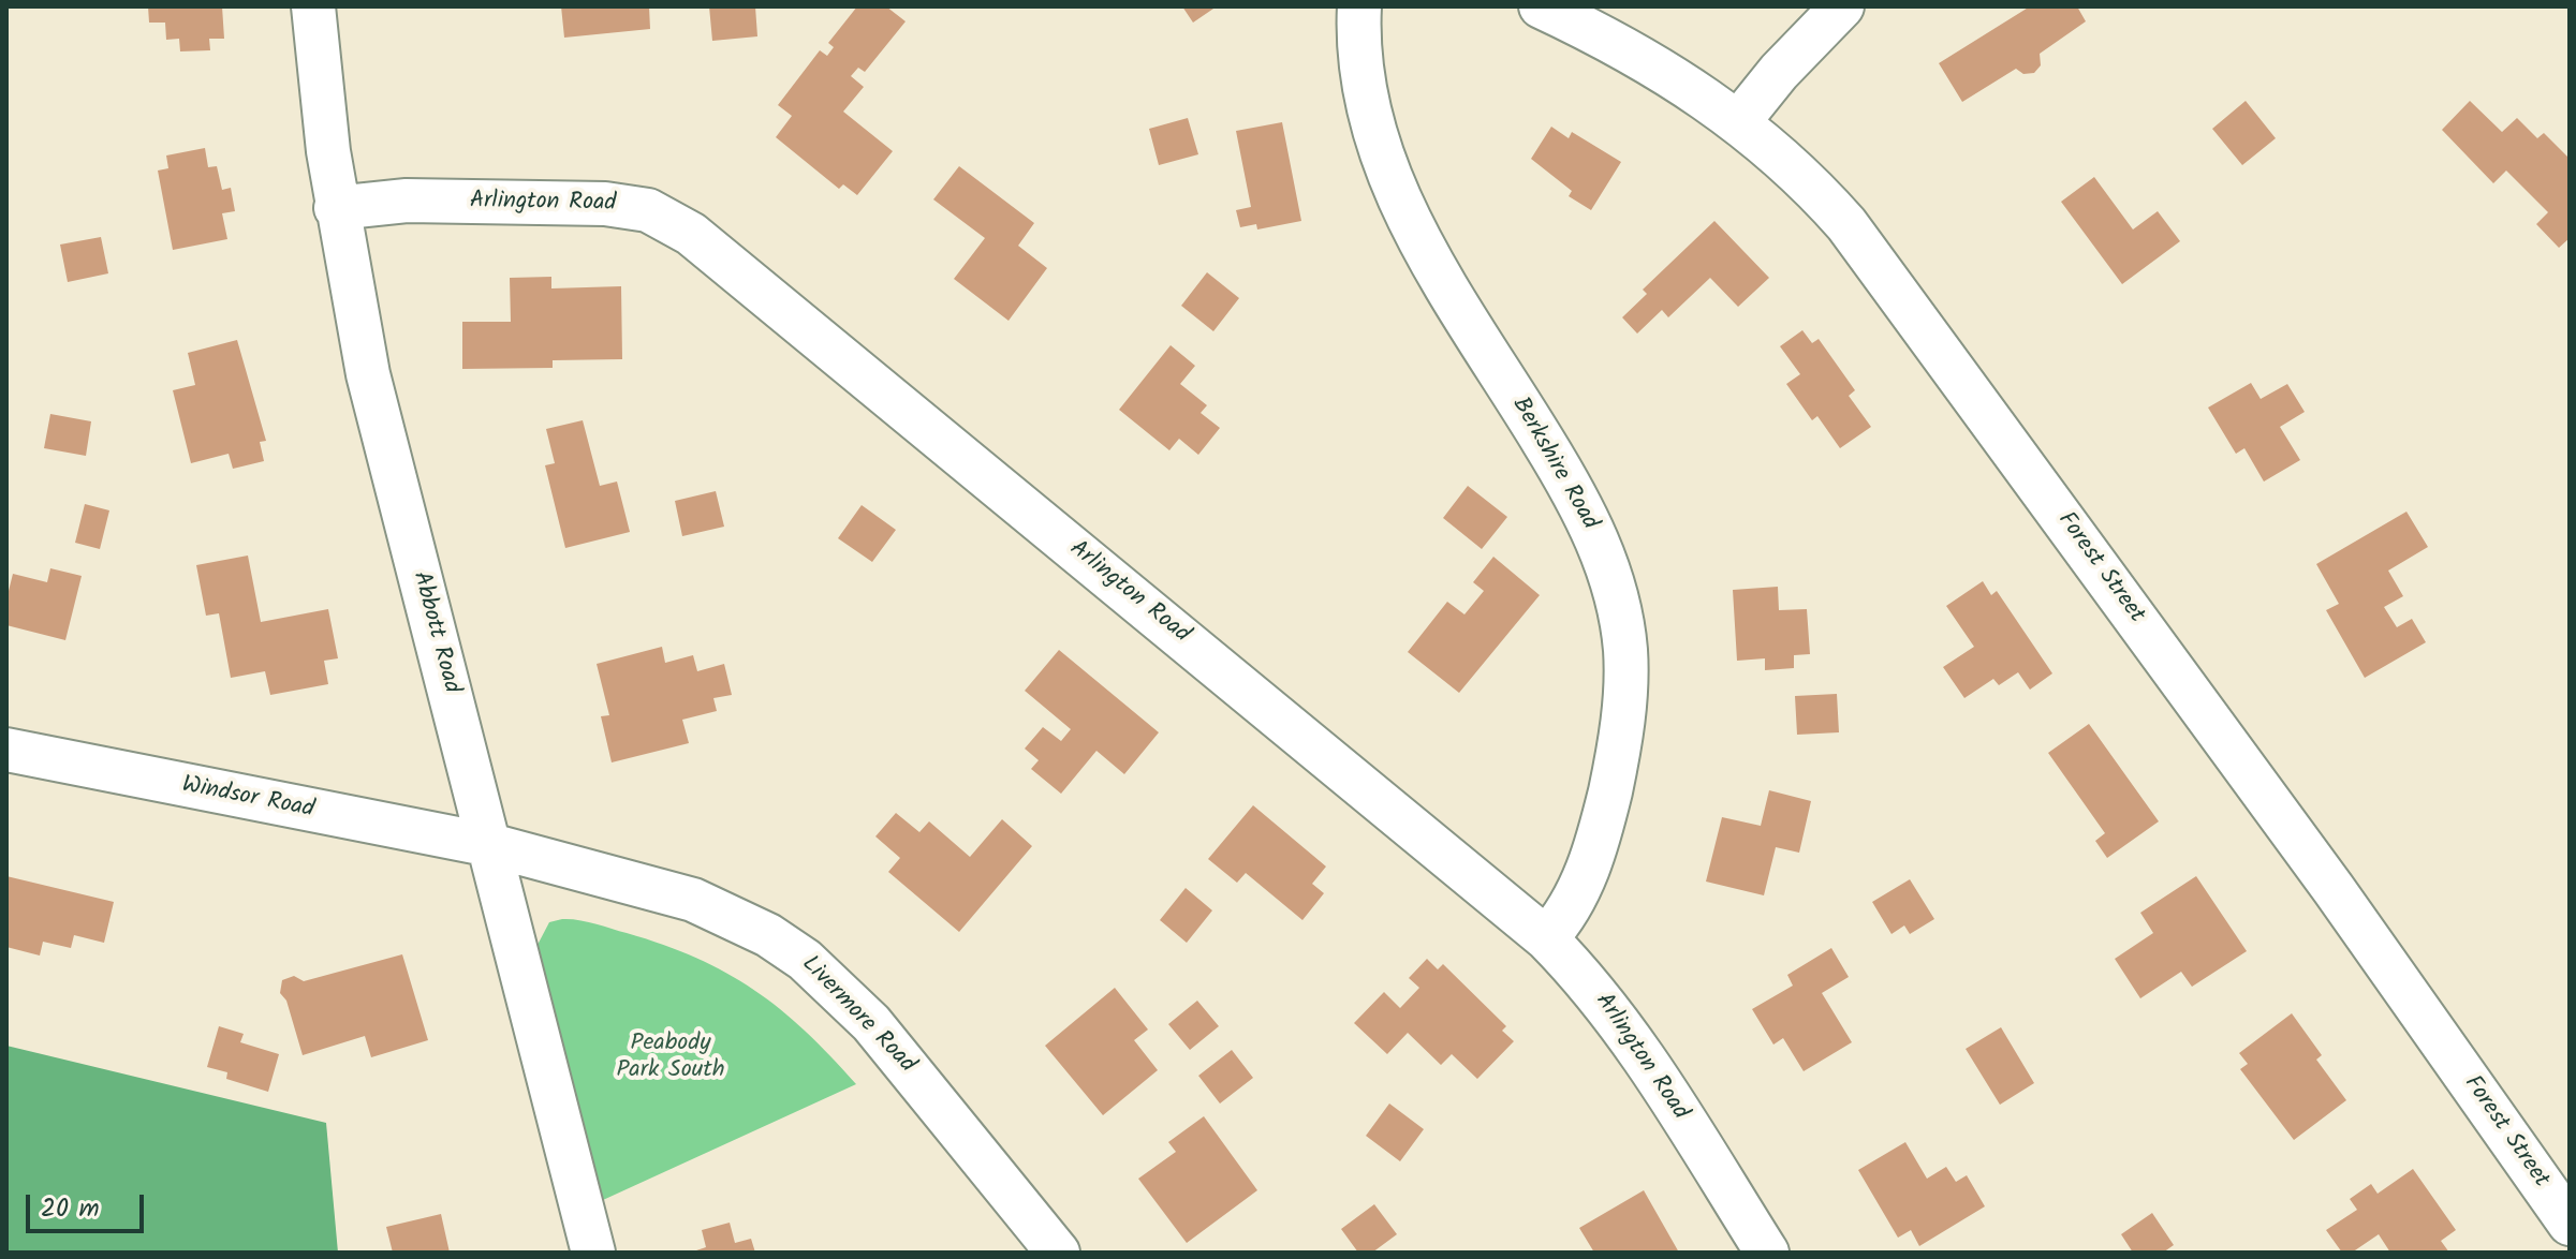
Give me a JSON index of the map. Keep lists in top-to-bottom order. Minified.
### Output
{"streets":{"street":["Arlington Road","Berkshire Road","Forest Street","Abbott Road","Windsor Road","Livermore Road"]},"crossings":[["Arlington Road","Berkshire Road"],["Arlington Road","Abbott Road"],["Abbott Road","Windsor Road"],["Abbott Road","Livermore Road"],["Windsor Road","Livermore Road"]],"parks":["Peabody Park South"],"scale_bar":"20 m"}
